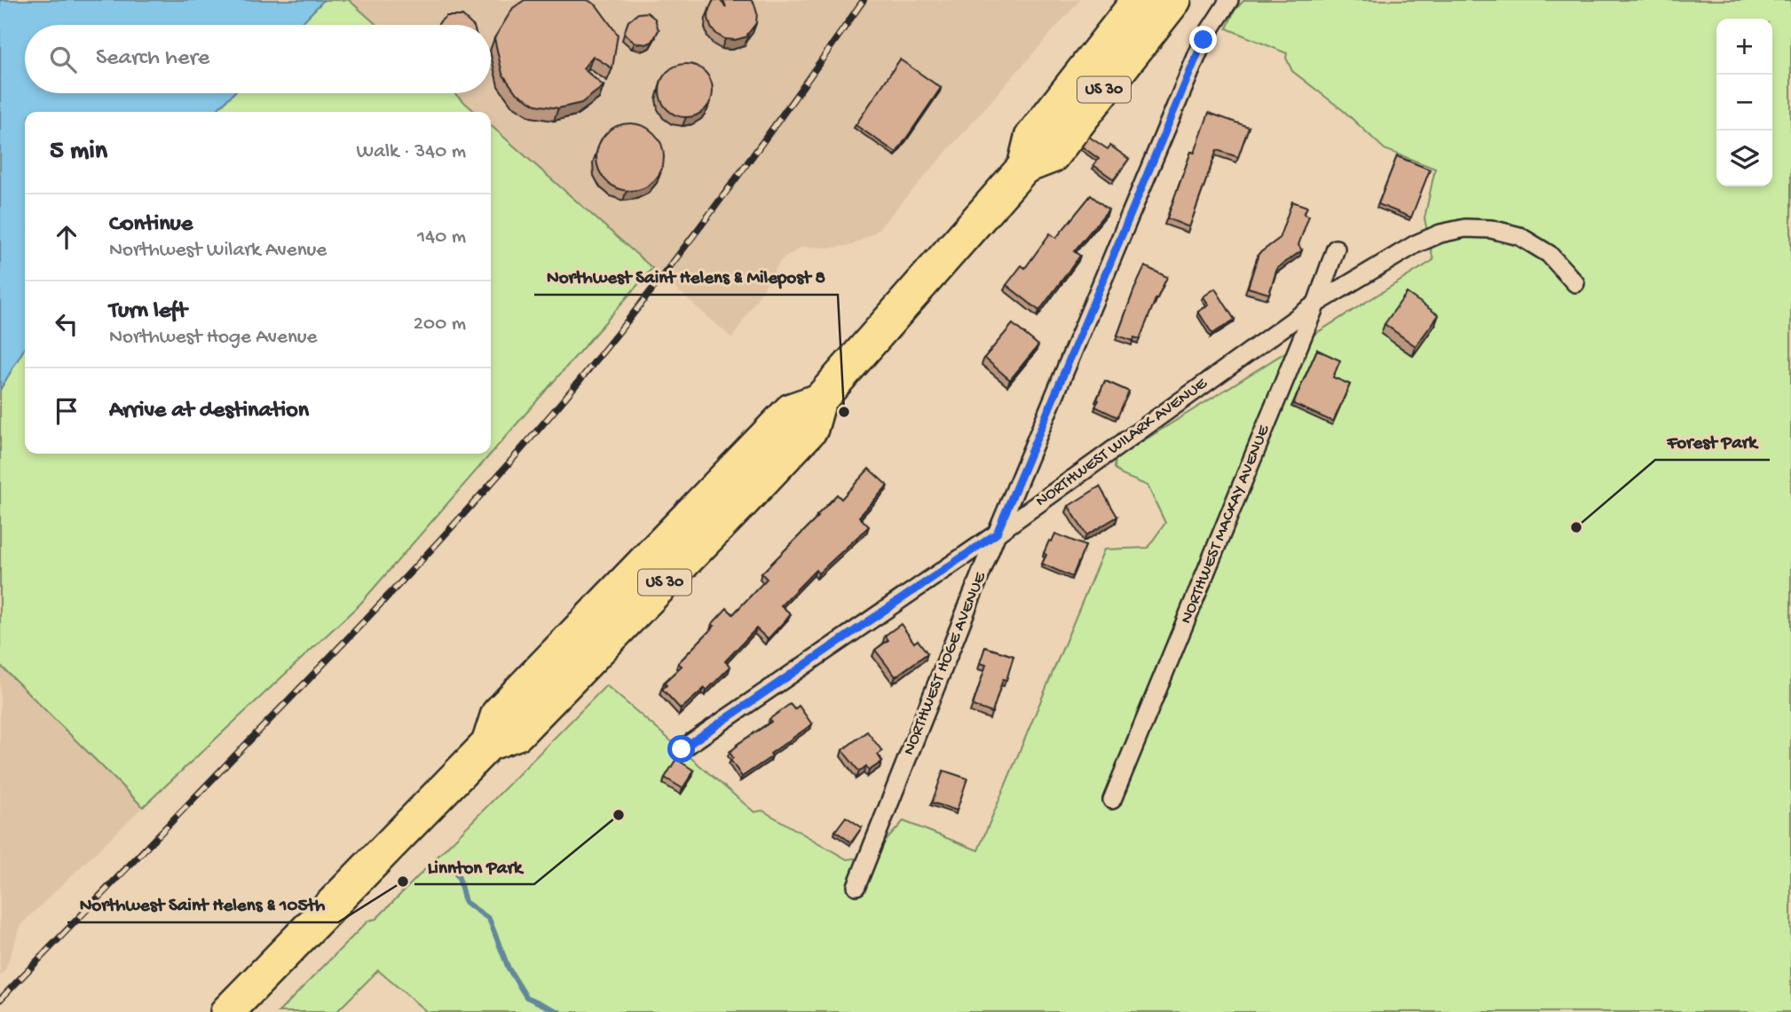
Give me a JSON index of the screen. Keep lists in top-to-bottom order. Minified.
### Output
{"streets":{"highway":["US 30"],"street":["NORTHWEST WILARK AVENUE","NORTHWEST MACKAY AVENUE","NORTHWEST HOGE AVENUE"]},"crossings":[["NORTHWEST WILARK AVENUE","NORTHWEST MACKAY AVENUE"],["NORTHWEST WILARK AVENUE","NORTHWEST HOGE AVENUE"]],"places":["Northwest Saint Helens & Milepost 8","Forest Park","Linnton Park","Northwest Saint Helens & 105th"],"page":{"map_buttons":["+","−"],"search":"Search here","heading":["5 min","Walk · 340 m"],"list":[["Continue","Northwest Wilark Avenue","140 m"],["Turn left","Northwest Hoge Avenue","200 m"],"Arrive at destination"]}}
